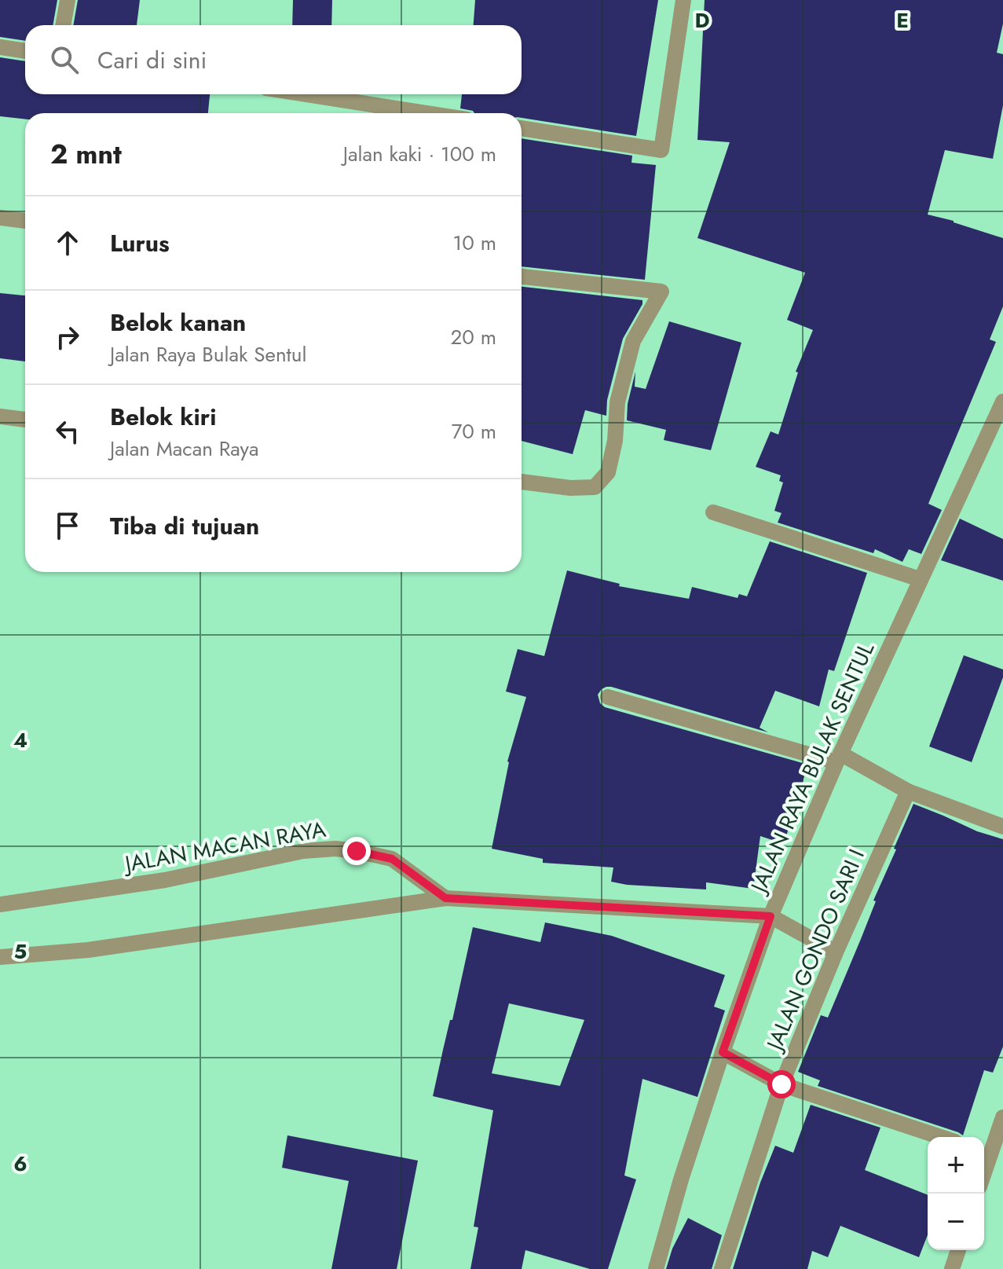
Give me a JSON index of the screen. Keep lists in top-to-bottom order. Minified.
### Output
{"streets":{"street":["JALAN RAYA BULAK SENTUL","JALAN MACAN RAYA","JALAN GONDO SARI I"]},"page":{"search":"Cari di sini","heading":["2 mnt","Jalan kaki · 100 m"],"list":[["Lurus","10 m"],["Belok kanan","Jalan Raya Bulak Sentul","20 m"],["Belok kiri","Jalan Macan Raya","70 m"],"Tiba di tujuan"],"map_buttons":["+","−"]},"grid":{"columns":["D","E"],"rows":["4","5","6"]}}
